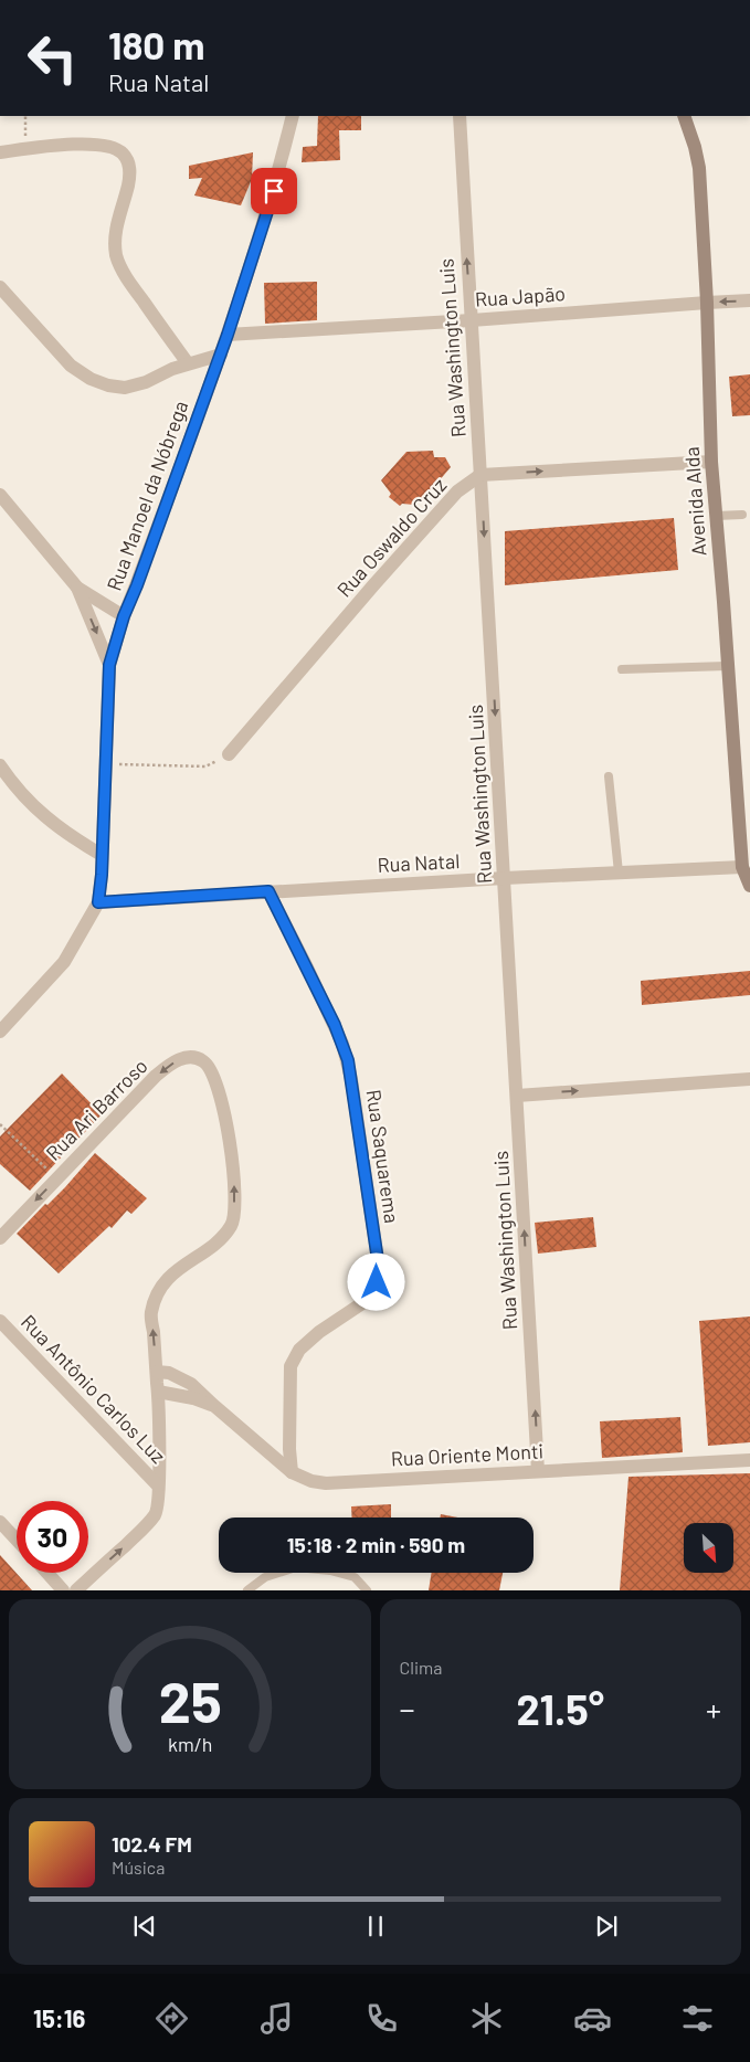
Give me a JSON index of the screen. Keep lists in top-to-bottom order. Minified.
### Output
{"streets":{"main road":["Avenida Alda"],"street":["Rua Japão","Rua Washington Luis","Rua Manoel da Nóbrega","Rua Oswaldo Cruz","Rua Natal","Rua Ari Barroso","Rua Saquarema","Rua Antônio Carlos Luz","Rua Oriente Monti"]},"crossings":[["Rua Japão","Rua Washington Luis"],["Rua Japão","Rua Manoel da Nóbrega"],["Rua Japão","Avenida Alda"],["Rua Washington Luis","Rua Oswaldo Cruz"],["Rua Washington Luis","Rua Natal"],["Rua Washington Luis","Rua Oriente Monti"],["Rua Manoel da Nóbrega","Rua Natal"],["Avenida Alda","Rua Natal"],["Rua Natal","Rua Saquarema"],["Rua Ari Barroso","Rua Oriente Monti"],["Rua Saquarema","Rua Oriente Monti"]],"north":"bottom right","page":{"turn":["180 m","Rua Natal"],"limit":"30","trip":"15:18 · 2 min · 590 m","tile":"Clima","heat":["−","21.5°","+"],"song":["102.4 FM","Música"],"tabs":"15:16","gauge":["25","km/h"]}}
